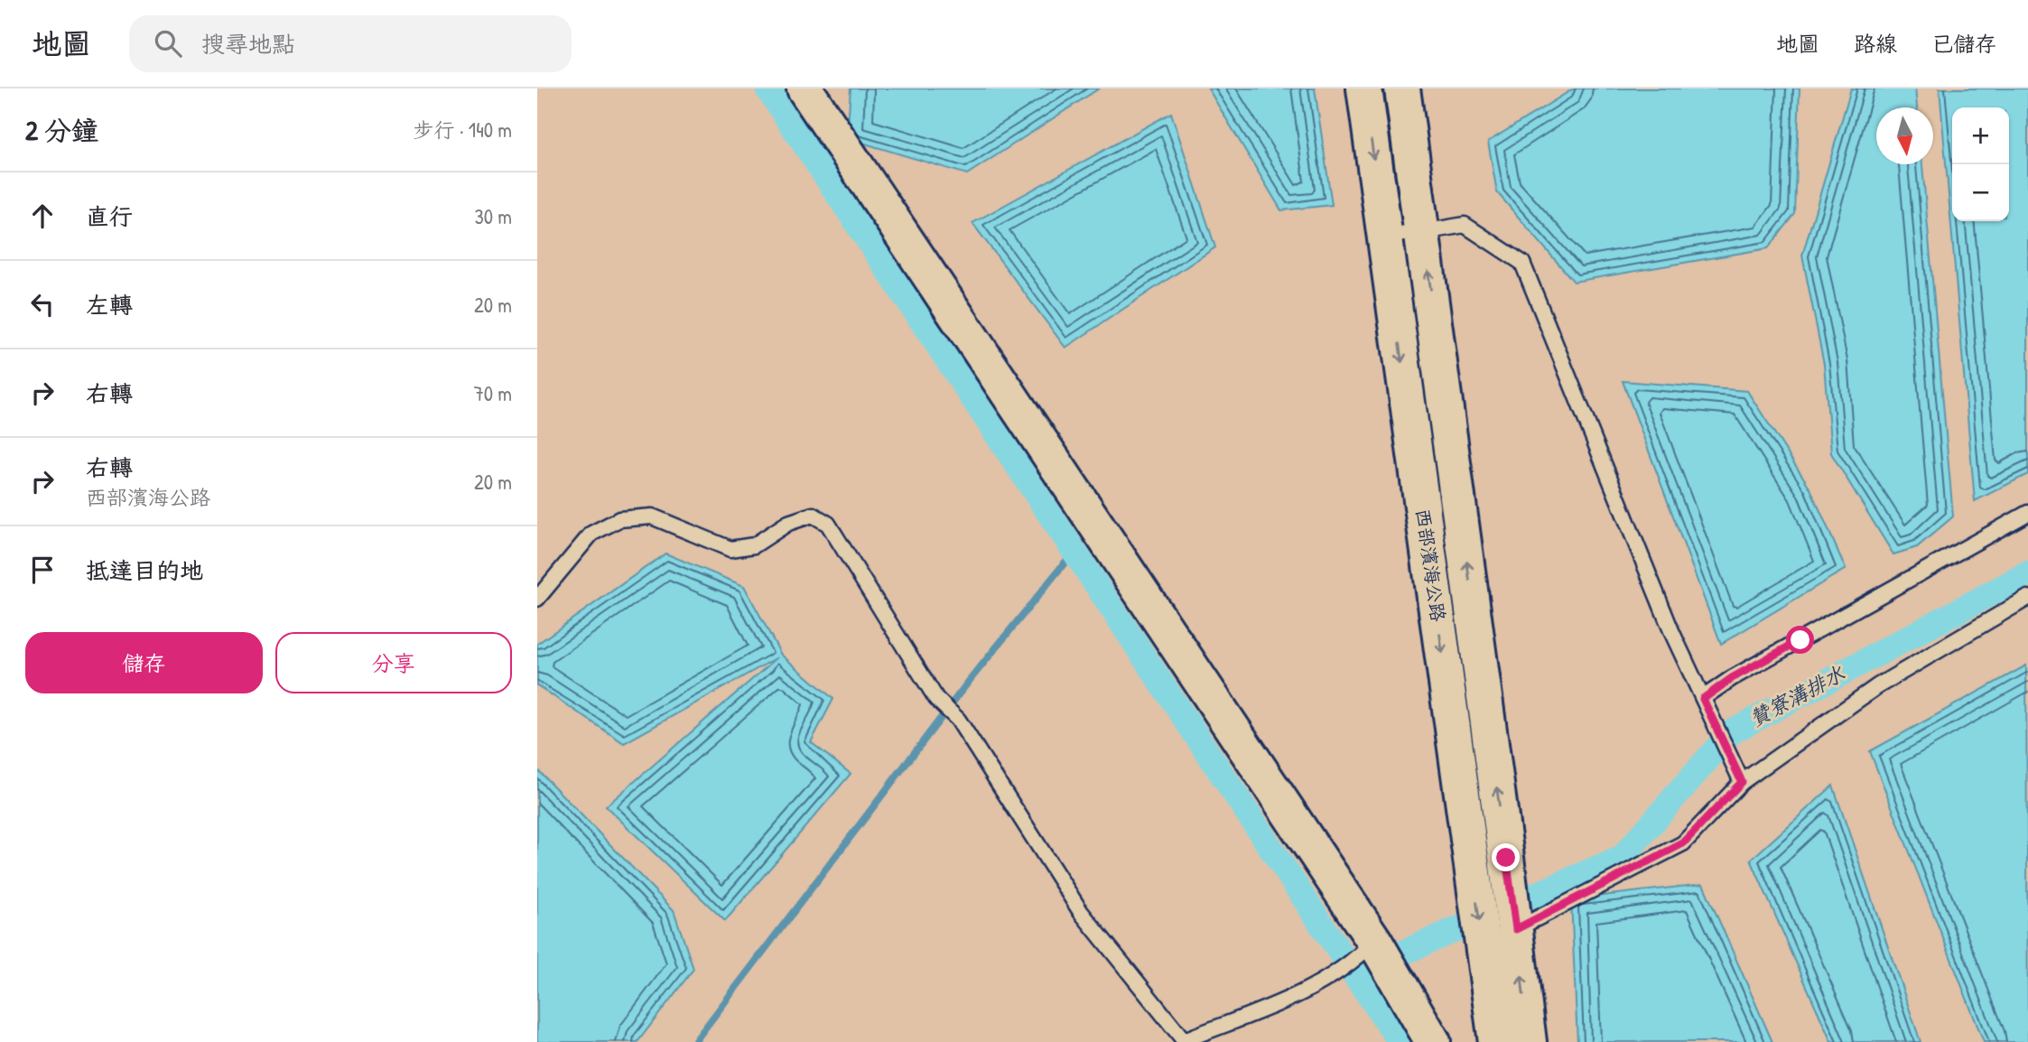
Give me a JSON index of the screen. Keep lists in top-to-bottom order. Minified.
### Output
{"streets":{"main road":["西部濱海公路"]},"water":["贊寮溝排水"],"north":"bottom","page":{"header":"地圖","search":"搜尋地點","nav":["地圖","路線","已儲存"],"heading":["2 分鐘","步行 · 140 m"],"map_buttons":["+","−"],"list":[["直行","30 m"],["左轉","20 m"],["右轉","70 m"],["右轉","西部濱海公路","20 m"],"抵達目的地"],"buttons":["儲存","分享"]}}
